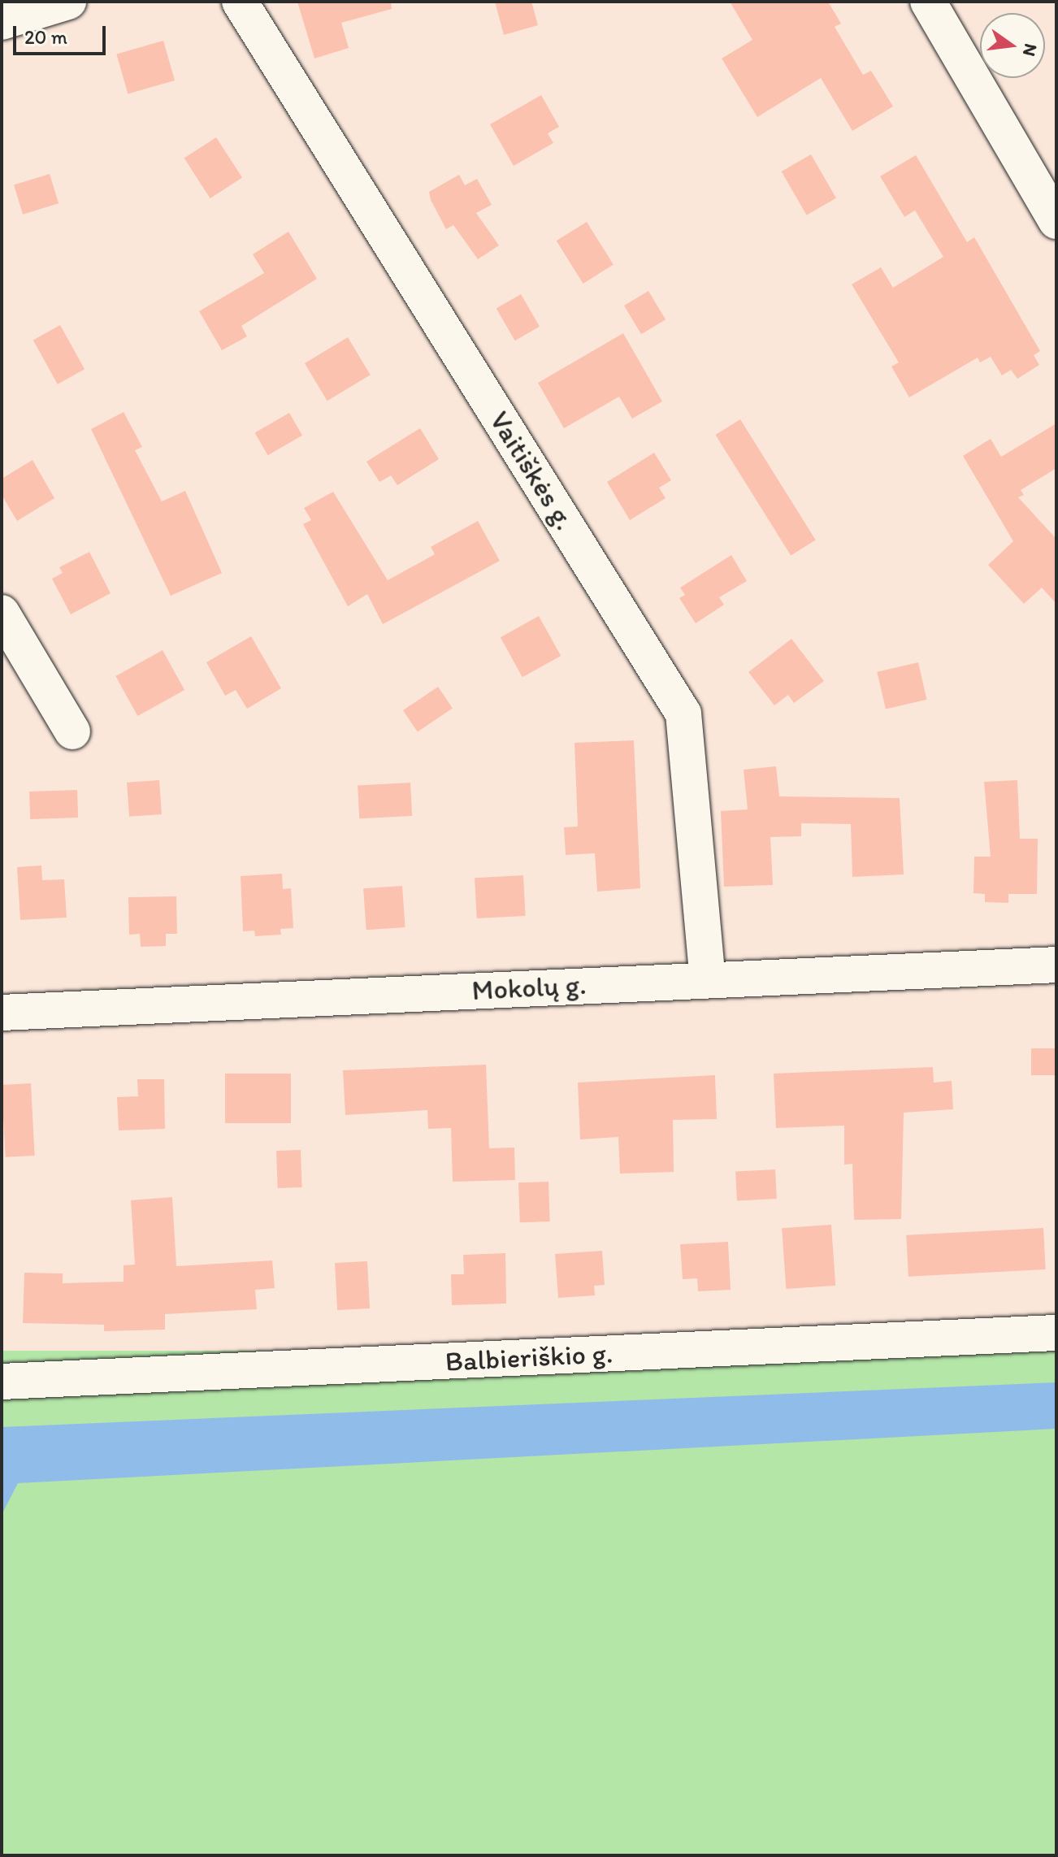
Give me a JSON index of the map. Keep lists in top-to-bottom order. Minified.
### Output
{"streets":{"street":["Vaitiškės g.","Mokolų g.","Balbieriškio g."]},"crossings":[["Vaitiškės g.","Mokolų g."]],"scale_bar":"20 m","north":"right"}
